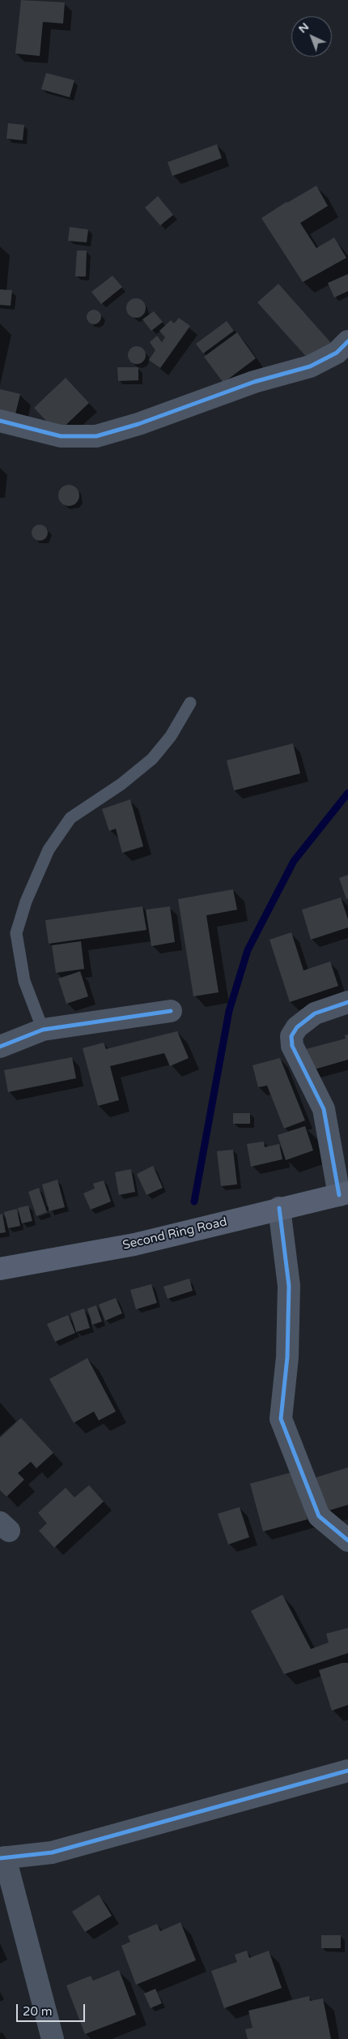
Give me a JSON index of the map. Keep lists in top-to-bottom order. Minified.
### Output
{"streets":{"main road":["Second Ring Road"]},"scale_bar":"20 m","north":"top left"}
